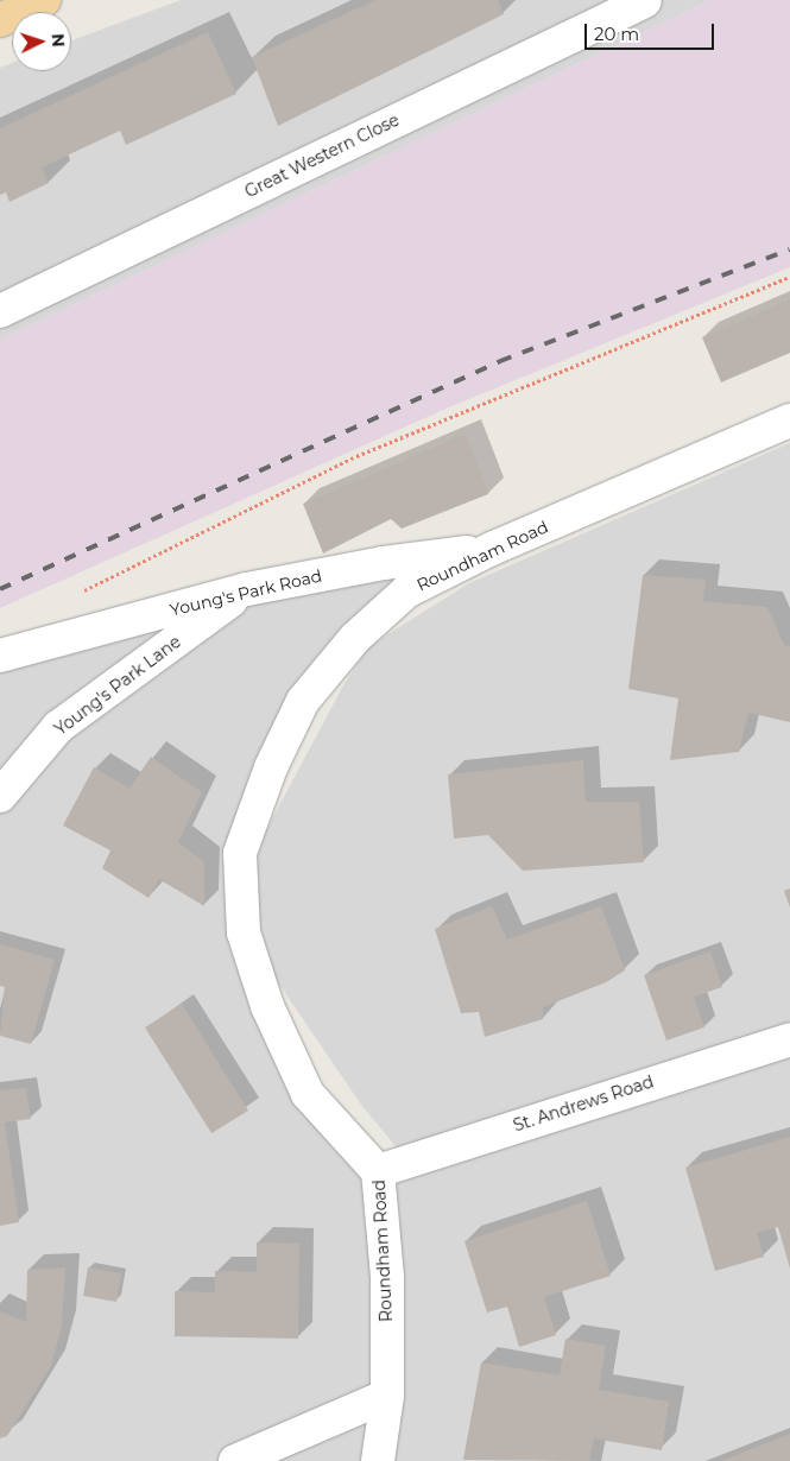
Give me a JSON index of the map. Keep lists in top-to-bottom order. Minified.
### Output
{"streets":{"street":["Great Western Close","Roundham Road","Young's Park Road","Young's Park Lane","St. Andrews Road"]},"crossings":[["Roundham Road","Young's Park Road"],["Roundham Road","St. Andrews Road"],["Young's Park Road","Young's Park Lane"]],"scale_bar":"20 m","north":"right"}
